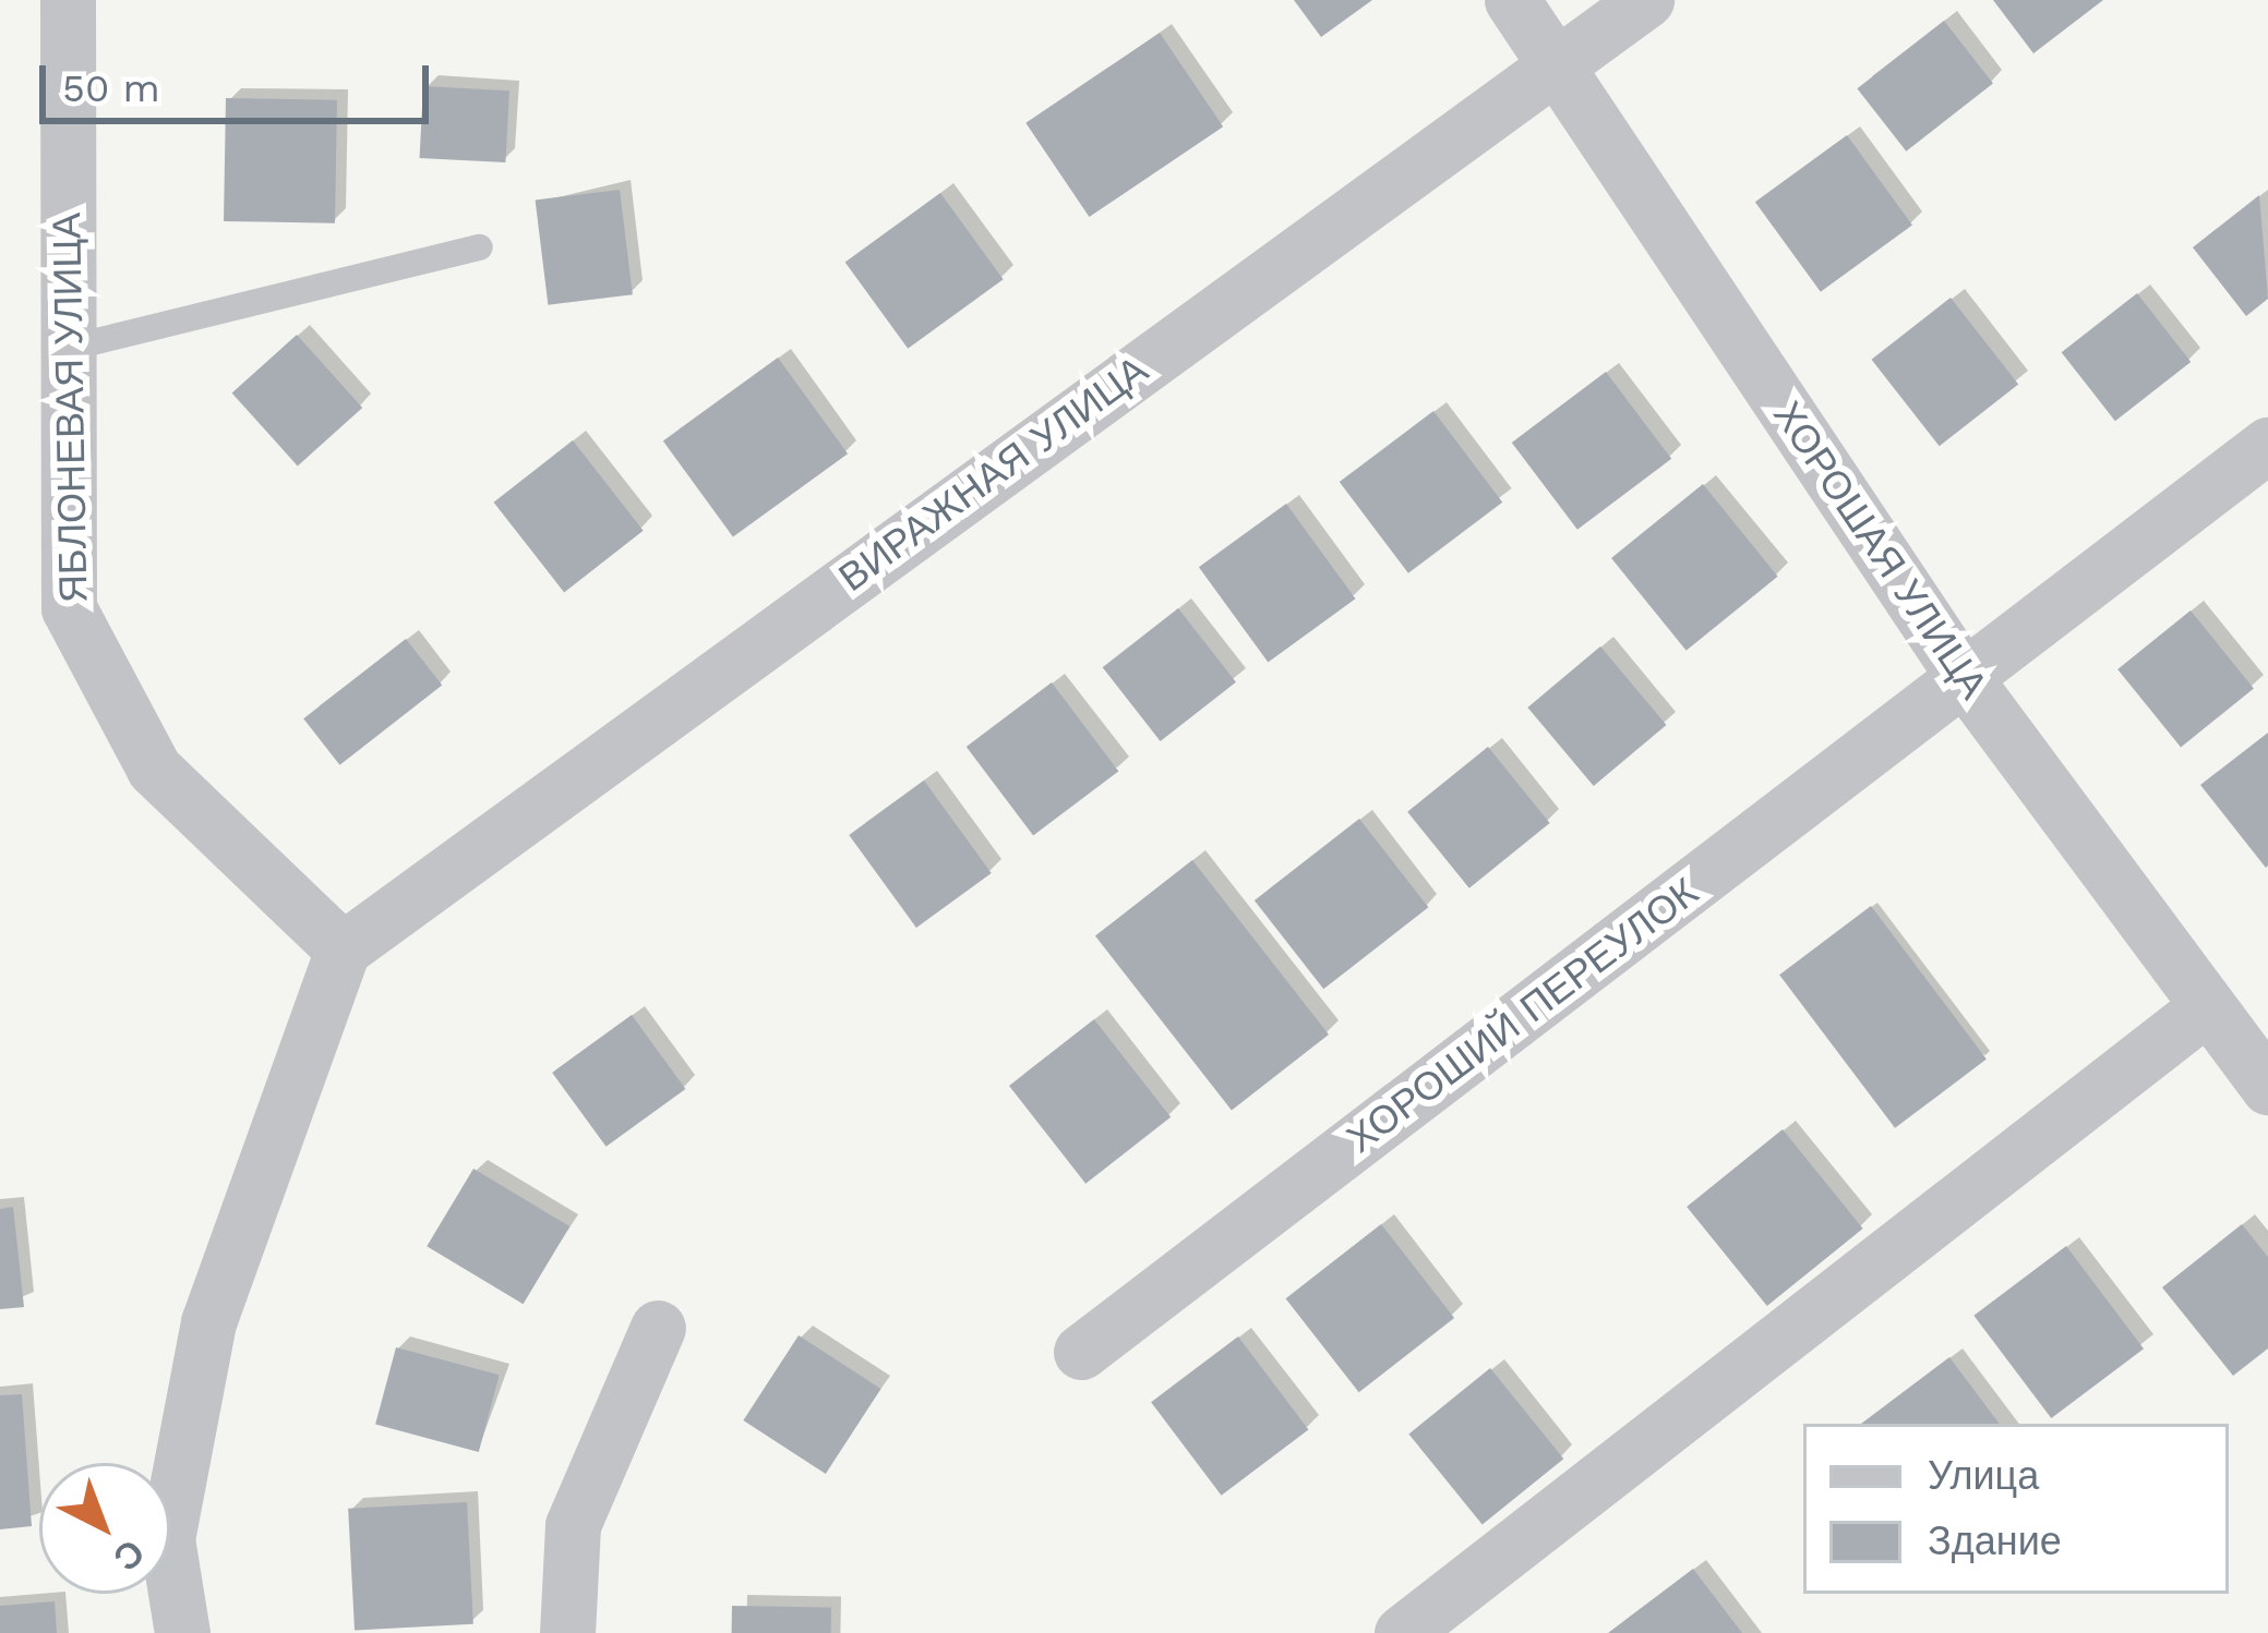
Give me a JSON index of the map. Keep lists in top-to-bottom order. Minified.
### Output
{"streets":{"street":["ЯБЛОНЕВАЯ УЛИЦА","ВИРАЖНАЯ УЛИЦА","ХОРОШАЯ УЛИЦА","ХОРОШИЙ ПЕРЕУЛОК"]},"crossings":[["ЯБЛОНЕВАЯ УЛИЦА","ВИРАЖНАЯ УЛИЦА"],["ВИРАЖНАЯ УЛИЦА","ХОРОШАЯ УЛИЦА"],["ХОРОШАЯ УЛИЦА","ХОРОШИЙ ПЕРЕУЛОК"]],"legend":["Улица","Здание"],"scale_bar":"50 m","north":"bottom right"}
